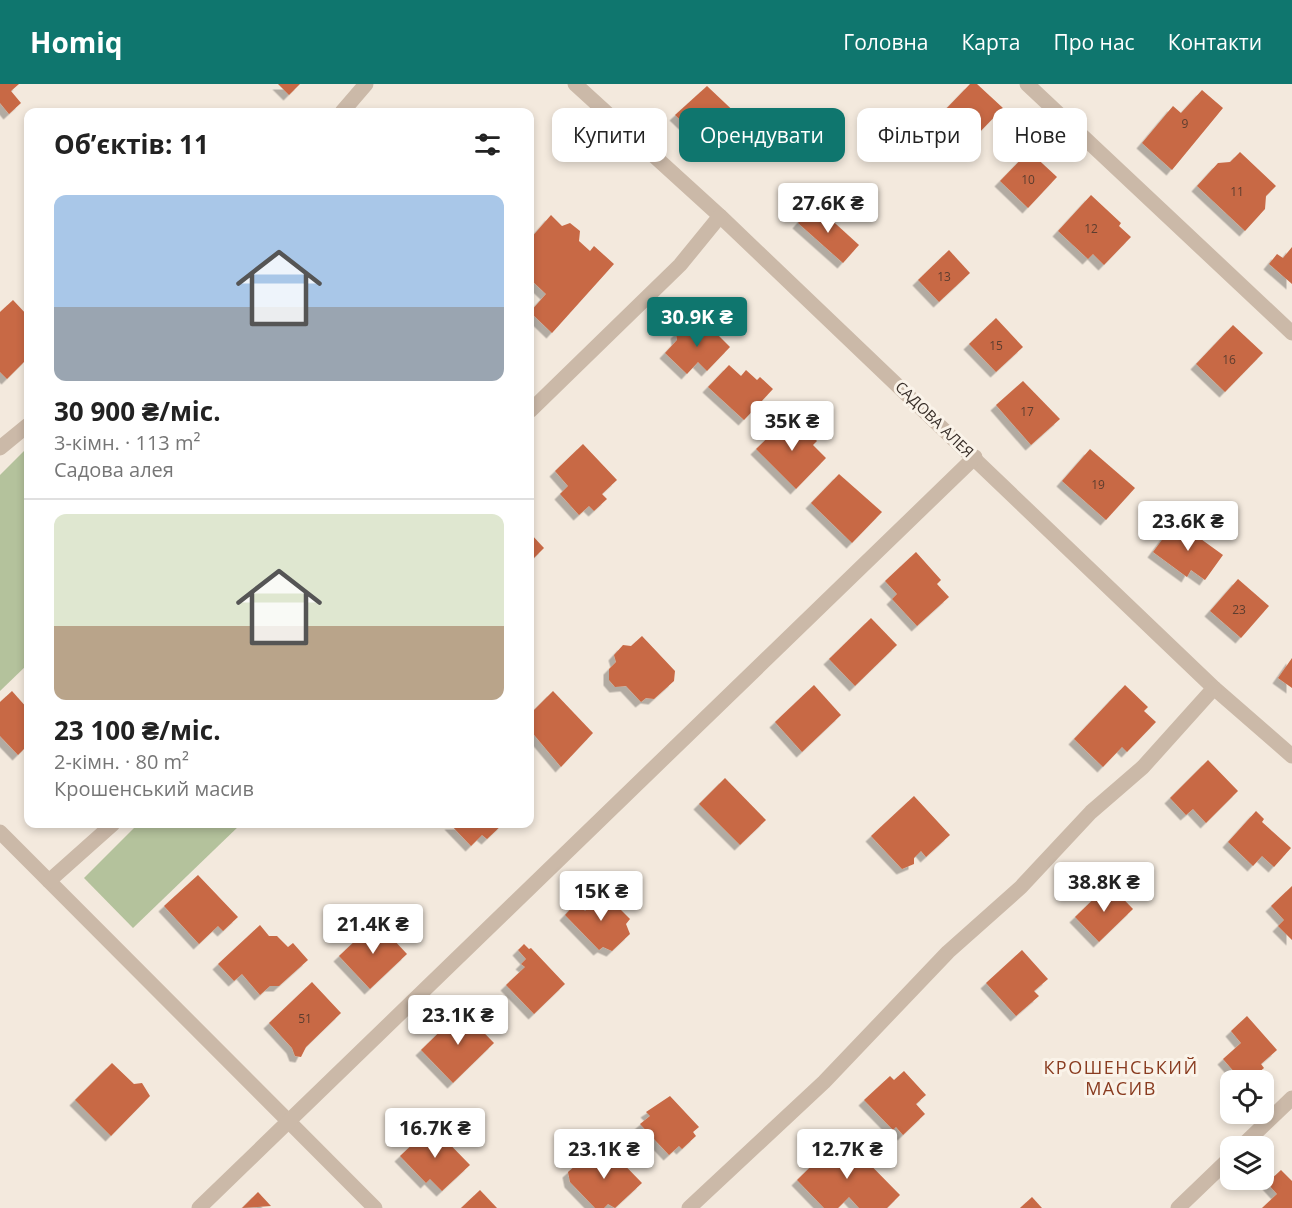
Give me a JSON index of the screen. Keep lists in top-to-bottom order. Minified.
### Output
{"streets":{"street":["САДОВА АЛЕЯ"]},"districts":["КРОШЕНСЬКИЙ МАСИВ"],"house_numbers":["9","10","11","12","13","15","16","17","19","23","51"],"page":{"header":"Homiq","nav":["Головна","Карта","Про нас","Контакти"],"chip":["Купити","Орендувати","Фільтри","Нове"],"heading":"Об’єктів: 11","list":[{"name":"30 900 ₴/міс.","note":"3-кімн. · 113 m² · Садова алея"},{"name":"23 100 ₴/міс.","note":"2-кімн. · 80 m² · Крошенський масив"}],"price":["27.6K ₴","30.9K ₴","35K ₴","23.6K ₴","38.8K ₴","15K ₴","21.4K ₴","23.1K ₴","16.7K ₴","23.1K ₴","12.7K ₴"]}}
